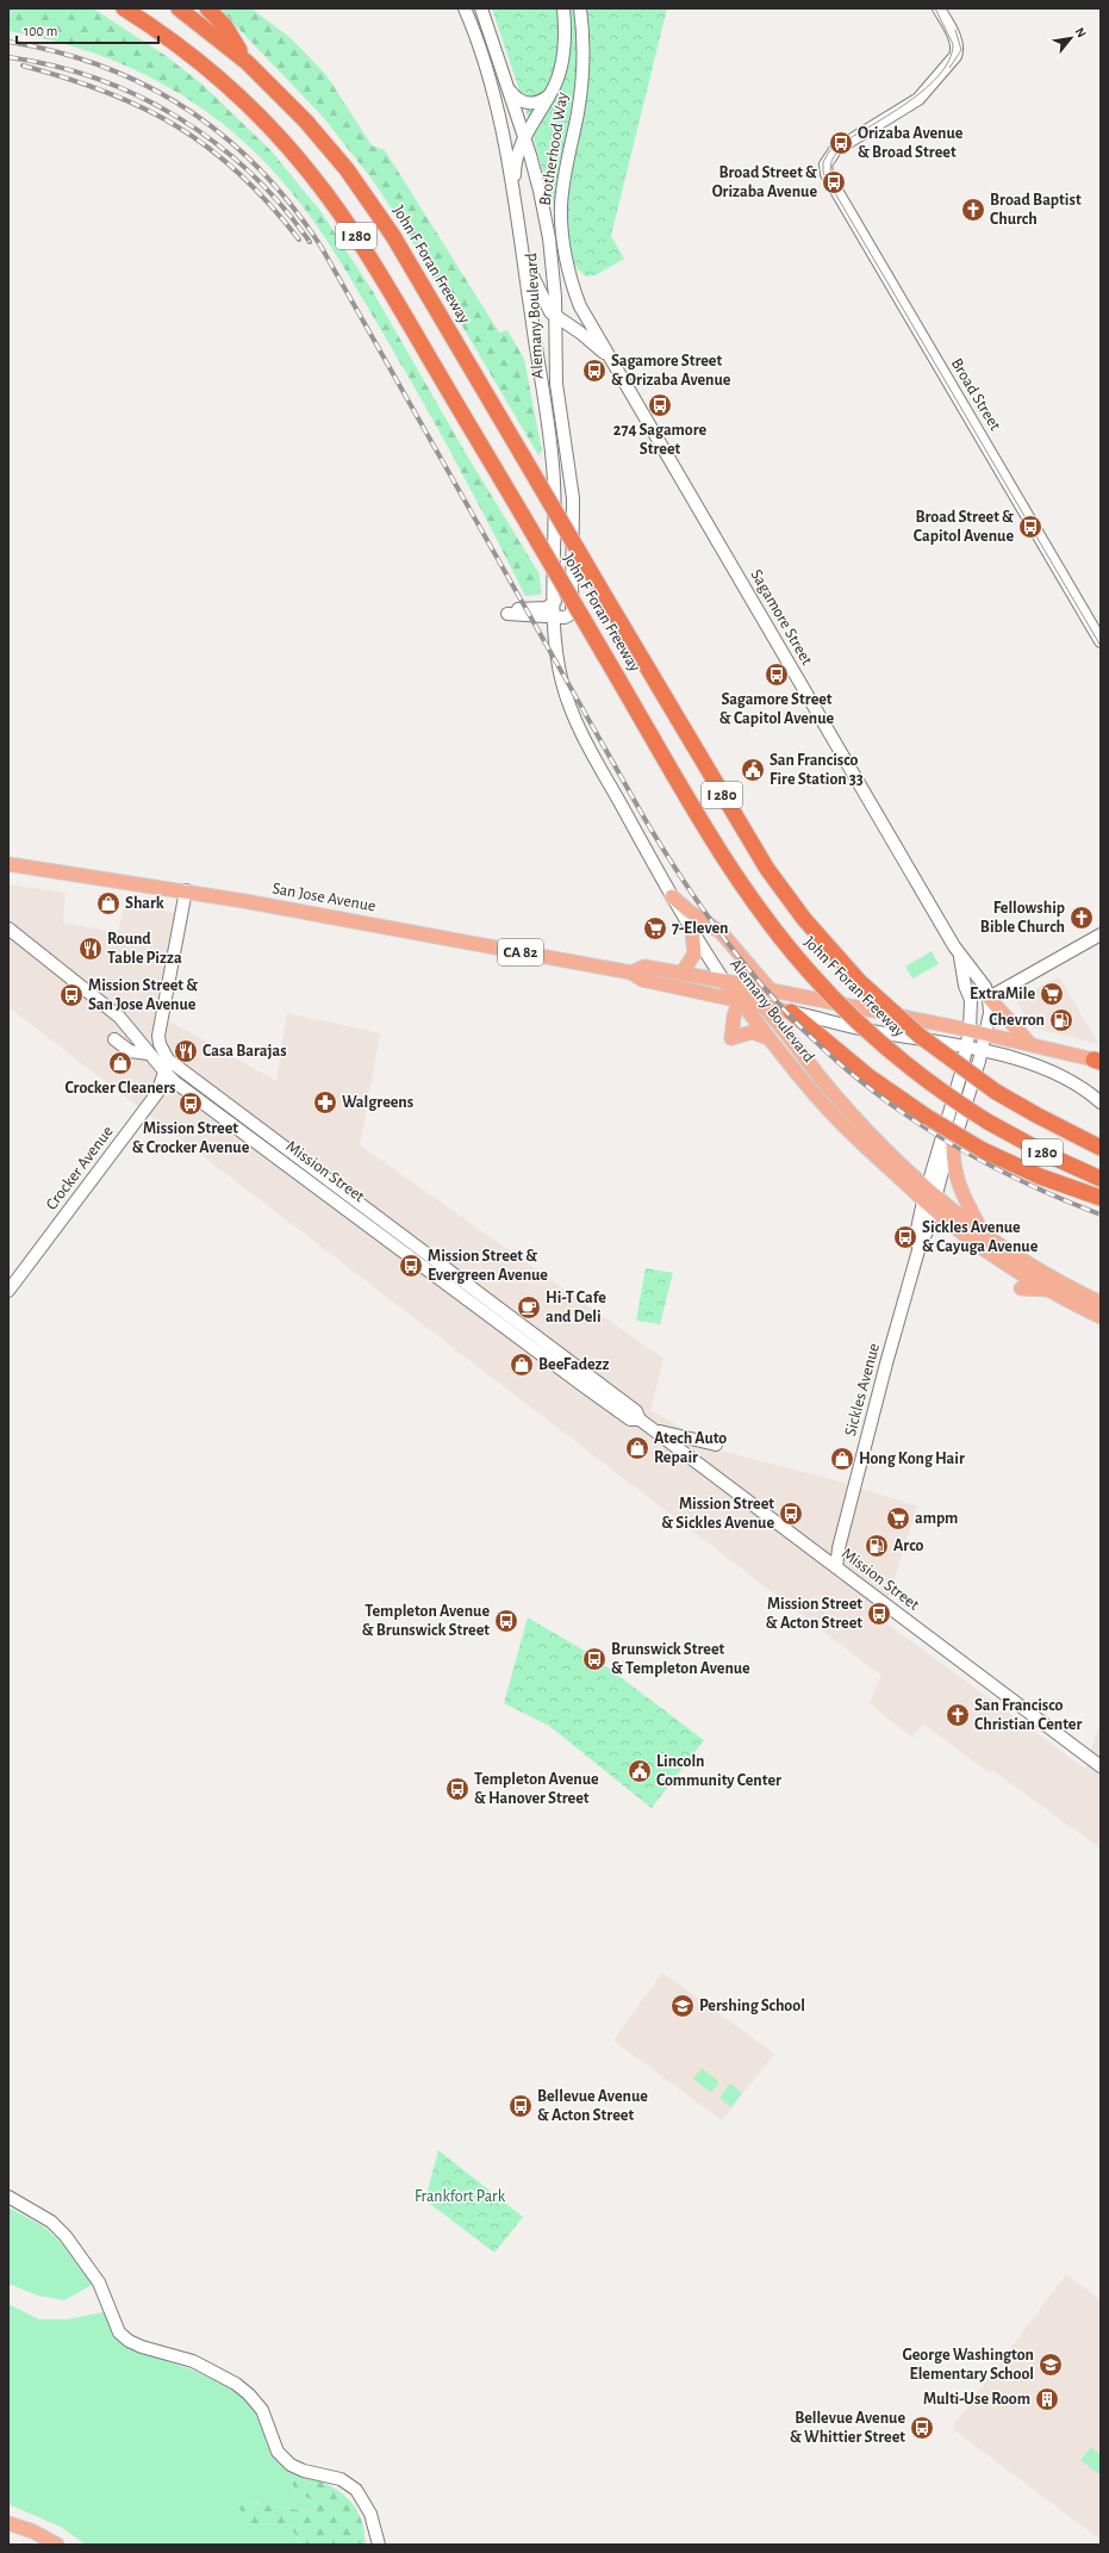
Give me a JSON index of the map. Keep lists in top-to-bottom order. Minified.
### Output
{"streets":{"highway":["I 280","John F Foran Freeway"],"main road":["Brotherhood Way","Alemany Boulevard","Broad Street","Sagamore Street","San Jose Avenue","CA 82","Crocker Avenue","Mission Street","Sickles Avenue"]},"crossings":[["Brotherhood Way","Alemany Boulevard"],["Brotherhood Way","Sagamore Street"],["Alemany Boulevard","San Jose Avenue"],["Alemany Boulevard","Sickles Avenue"],["Sagamore Street","San Jose Avenue"],["Sagamore Street","Sickles Avenue"],["San Jose Avenue","Sickles Avenue"],["Crocker Avenue","Mission Street"],["Mission Street","Sickles Avenue"]],"parks":["Frankfort Park"],"places":{"bus stop":["Orizaba Avenue & Broad Street","Broad Street & Orizaba Avenue","Sagamore Street & Orizaba Avenue","274 Sagamore Street","Broad Street & Capitol Avenue","Sagamore Street & Capitol Avenue","Mission Street & San Jose Avenue","Mission Street & Crocker Avenue","Sickles Avenue & Cayuga Avenue","Mission Street & Evergreen Avenue","Mission Street & Sickles Avenue","Mission Street & Acton Street","Templeton Avenue & Brunswick Street","Brunswick Street & Templeton Avenue","Templeton Avenue & Hanover Street","Bellevue Avenue & Acton Street","Bellevue Avenue & Whittier Street"],"church":["Broad Baptist Church","Fellowship Bible Church","San Francisco Christian Center"],"public building":["San Francisco Fire Station 33","Lincoln Community Center"],"shop":["Shark","Crocker Cleaners","BeeFadezz","Atech Auto Repair","Hong Kong Hair"],"supermarket":["7-Eleven","ExtraMile","ampm"],"restaurant":["Round Table Pizza","Casa Barajas"],"fuel station":["Chevron","Arco"],"pharmacy":["Walgreens"],"cafe":["Hi-T Cafe and Deli"],"school or university":["Pershing School","George Washington Elementary School"],"building":["Multi-Use Room"]},"scale_bar":"100 m","north":"top right"}
